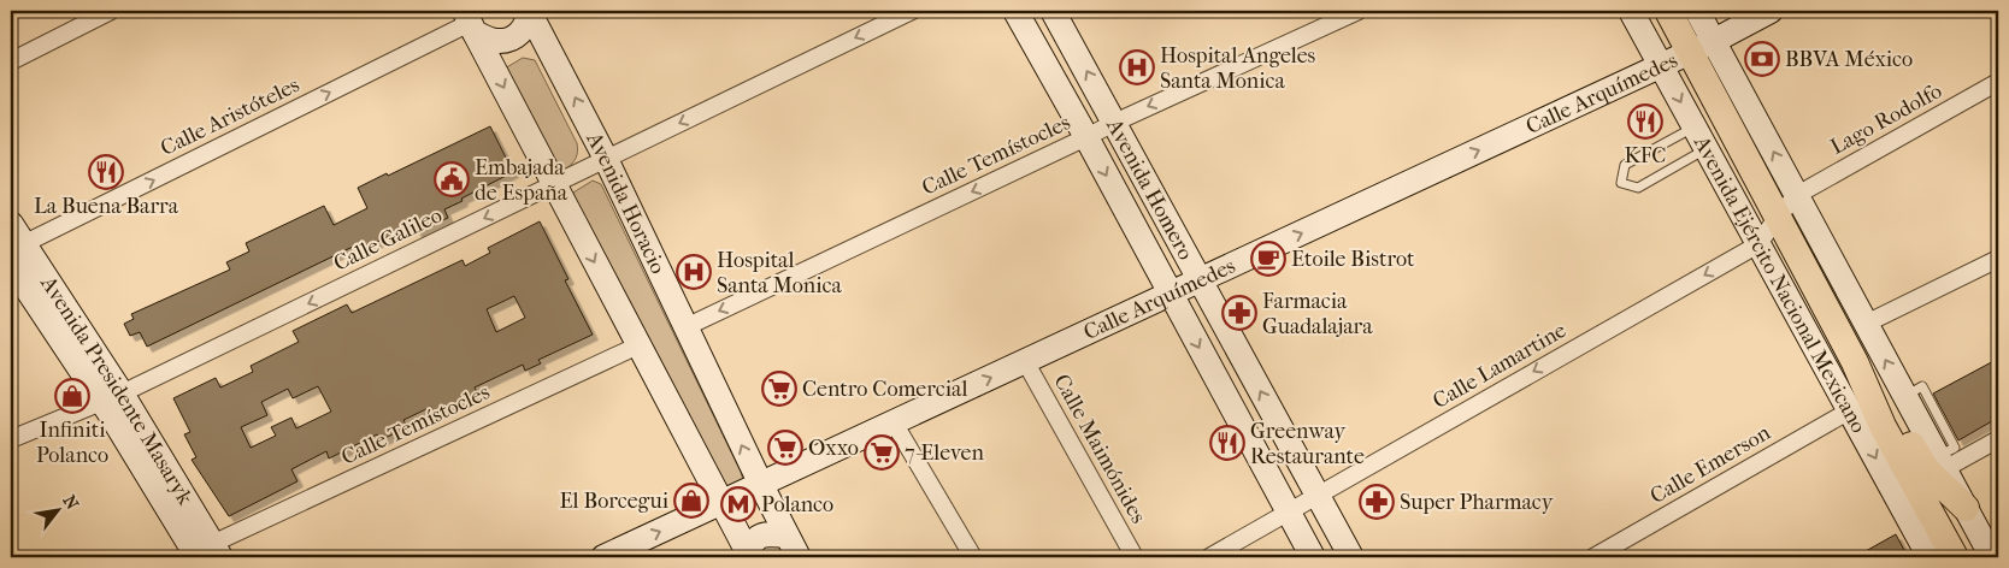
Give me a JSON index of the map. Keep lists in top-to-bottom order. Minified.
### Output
{"streets":{"main road":["Avenida Ejército Nacional Mexicano"],"street":["Calle Arquímedes","Calle Aristóteles","Lago Rodolfo","Calle Temístocles","Avenida Homero","Avenida Horacio","Calle Galileo","Calle Lamartine","Avenida Presidente Masaryk","Calle Maimónides","Calle Emerson"]},"crossings":[["Calle Arquímedes","Avenida Homero"],["Calle Arquímedes","Avenida Horacio"],["Calle Arquímedes","Avenida Ejército Nacional Mexicano"],["Calle Arquímedes","Calle Maimónides"],["Calle Aristóteles","Avenida Presidente Masaryk"],["Lago Rodolfo","Avenida Ejército Nacional Mexicano"],["Lago Rodolfo","Calle Lamartine"],["Calle Temístocles","Avenida Homero"],["Calle Temístocles","Avenida Horacio"],["Calle Temístocles","Avenida Presidente Masaryk"],["Avenida Homero","Calle Lamartine"],["Avenida Horacio","Calle Galileo"],["Calle Galileo","Avenida Presidente Masaryk"],["Avenida Ejército Nacional Mexicano","Calle Lamartine"],["Avenida Ejército Nacional Mexicano","Calle Emerson"]],"one_way":["Calle Arquímedes","Calle Aristóteles","Calle Temístocles","Calle Galileo","Calle Lamartine"],"places":{"bank":["BBVA México"],"hospital":["Hospital Angeles Santa Monica","Hospital Santa Monica"],"restaurant":["KFC","La Buena Barra","Greenway Restaurante"],"public building":["Embajada de España"],"cafe":["Etoile Bistrot"],"pharmacy":["Farmacia Guadalajara","Super Pharmacy"],"supermarket":["Centro Comercial","Oxxo","7-Eleven"],"shop":["Infiniti Polanco","El Borcegui"],"metro station":["Polanco"]},"north":"top right"}
